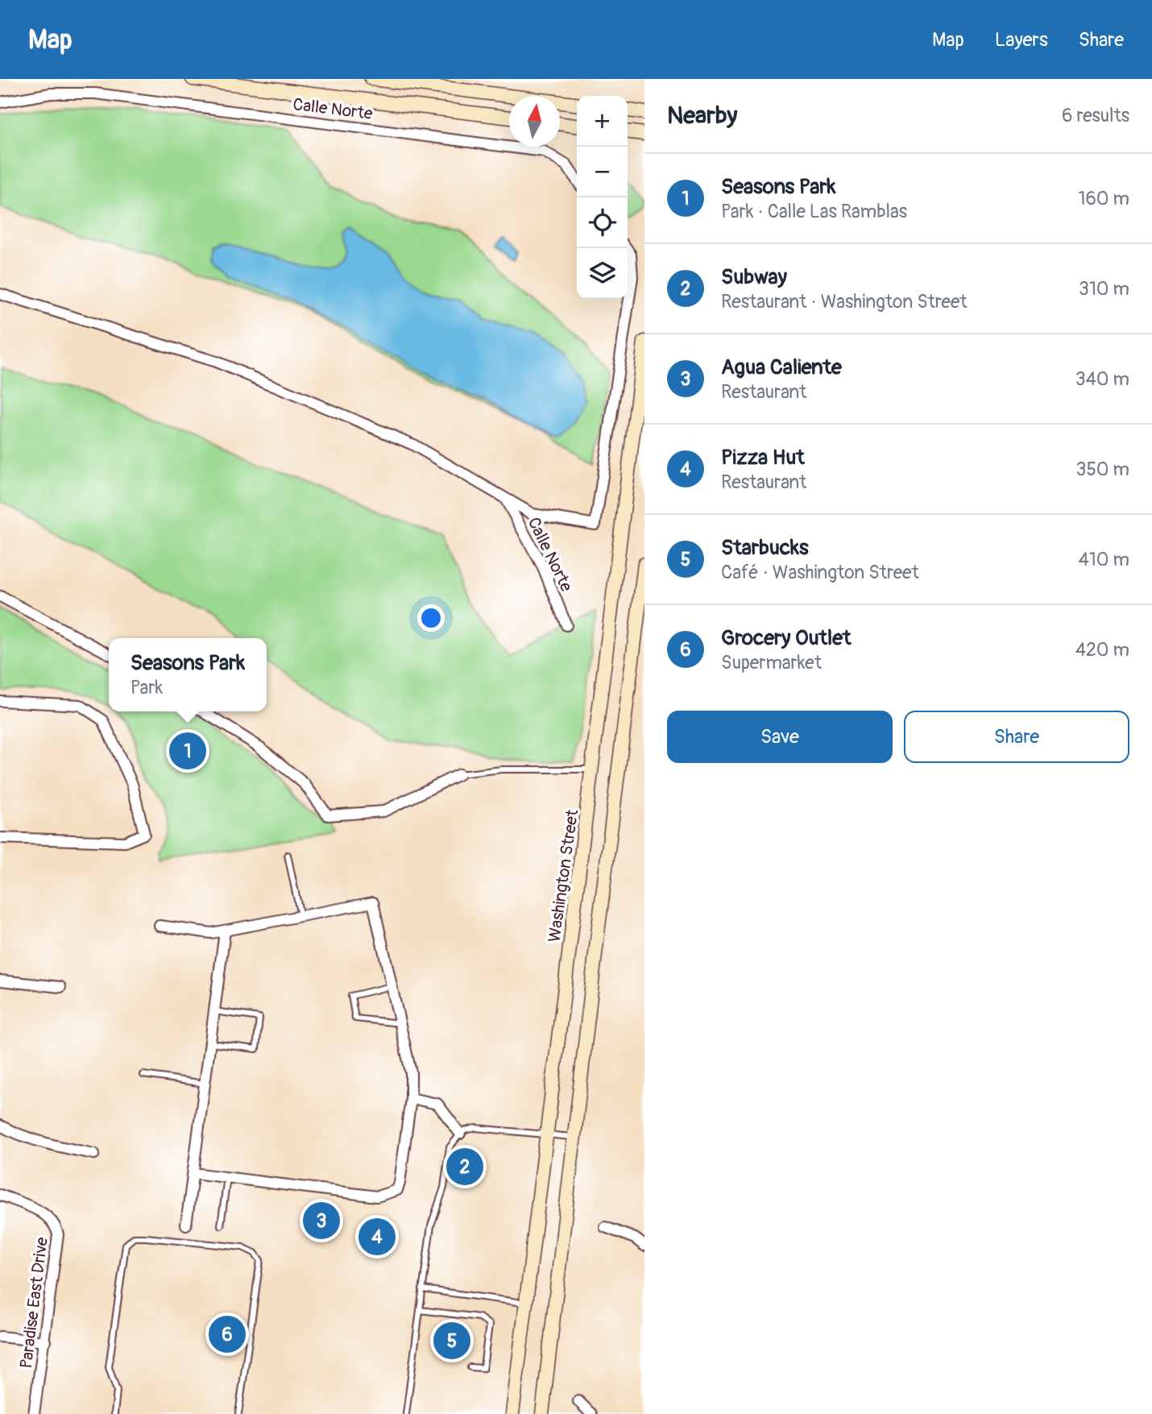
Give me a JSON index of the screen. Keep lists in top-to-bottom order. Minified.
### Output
{"streets":{"main road":["Washington Street"],"street":["Calle Norte","Paradise East Drive"]},"north":"top","page":{"header":"Map","nav":["Map","Layers","Share"],"heading":["Nearby","6 results"],"map_buttons":["+","−"],"list":[{"mark":"1","name":"Seasons Park","note":"Park · Calle Las Ramblas","value":"160 m"},{"mark":"2","name":"Subway","note":"Restaurant · Washington Street","value":"310 m"},{"mark":"3","name":"Agua Caliente","note":"Restaurant","value":"340 m"},{"mark":"4","name":"Pizza Hut","note":"Restaurant","value":"350 m"},{"mark":"5","name":"Starbucks","note":"Café · Washington Street","value":"410 m"},{"mark":"6","name":"Grocery Outlet","note":"Supermarket","value":"420 m"}],"popup":["Seasons Park","Park"],"buttons":["Save","Share"],"pins":["1","2","3","4","6","5"]}}
